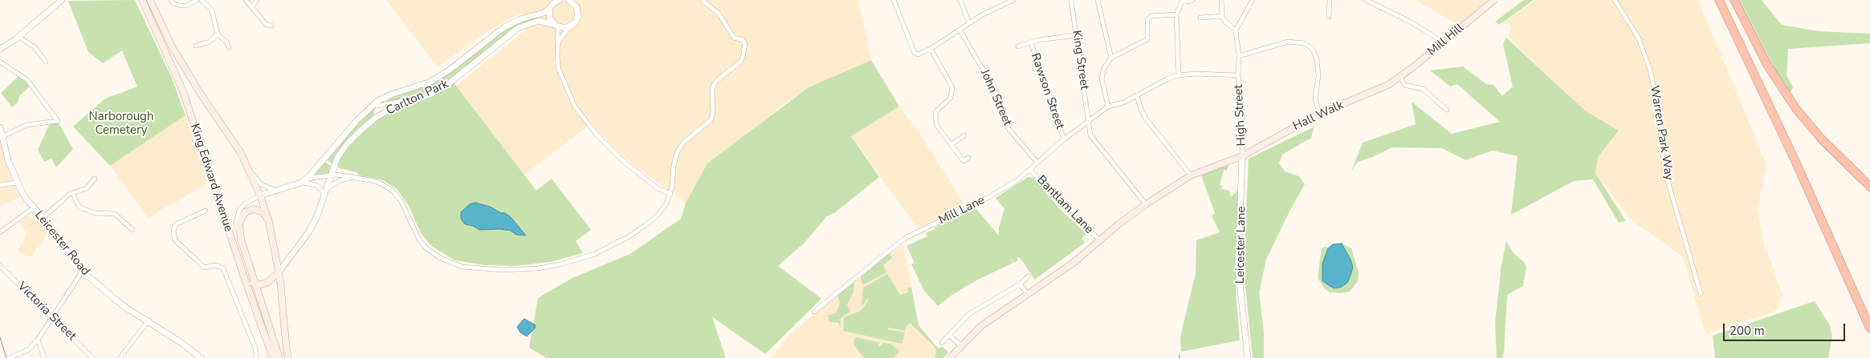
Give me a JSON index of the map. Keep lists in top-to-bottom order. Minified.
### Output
{"streets":{"main road":["Mill Hill","Hall Walk","King Edward Avenue"],"street":["King Street","Rawson Street","Carlton Park","John Street","High Street","Warren Park Way","Bantlam Lane","Mill Lane","Leicester Road","Leicester Lane","Victoria Street"]},"crossings":[["Mill Hill","Hall Walk"],["King Street","Hall Walk"],["King Street","Mill Lane"],["Rawson Street","Mill Lane"],["Carlton Park","King Edward Avenue"],["John Street","Mill Lane"],["High Street","Hall Walk"],["High Street","Mill Lane"],["High Street","Leicester Lane"],["Hall Walk","Bantlam Lane"],["Hall Walk","Leicester Lane"],["Bantlam Lane","Mill Lane"]],"parks":["Narborough Cemetery"],"scale_bar":"200 m"}
